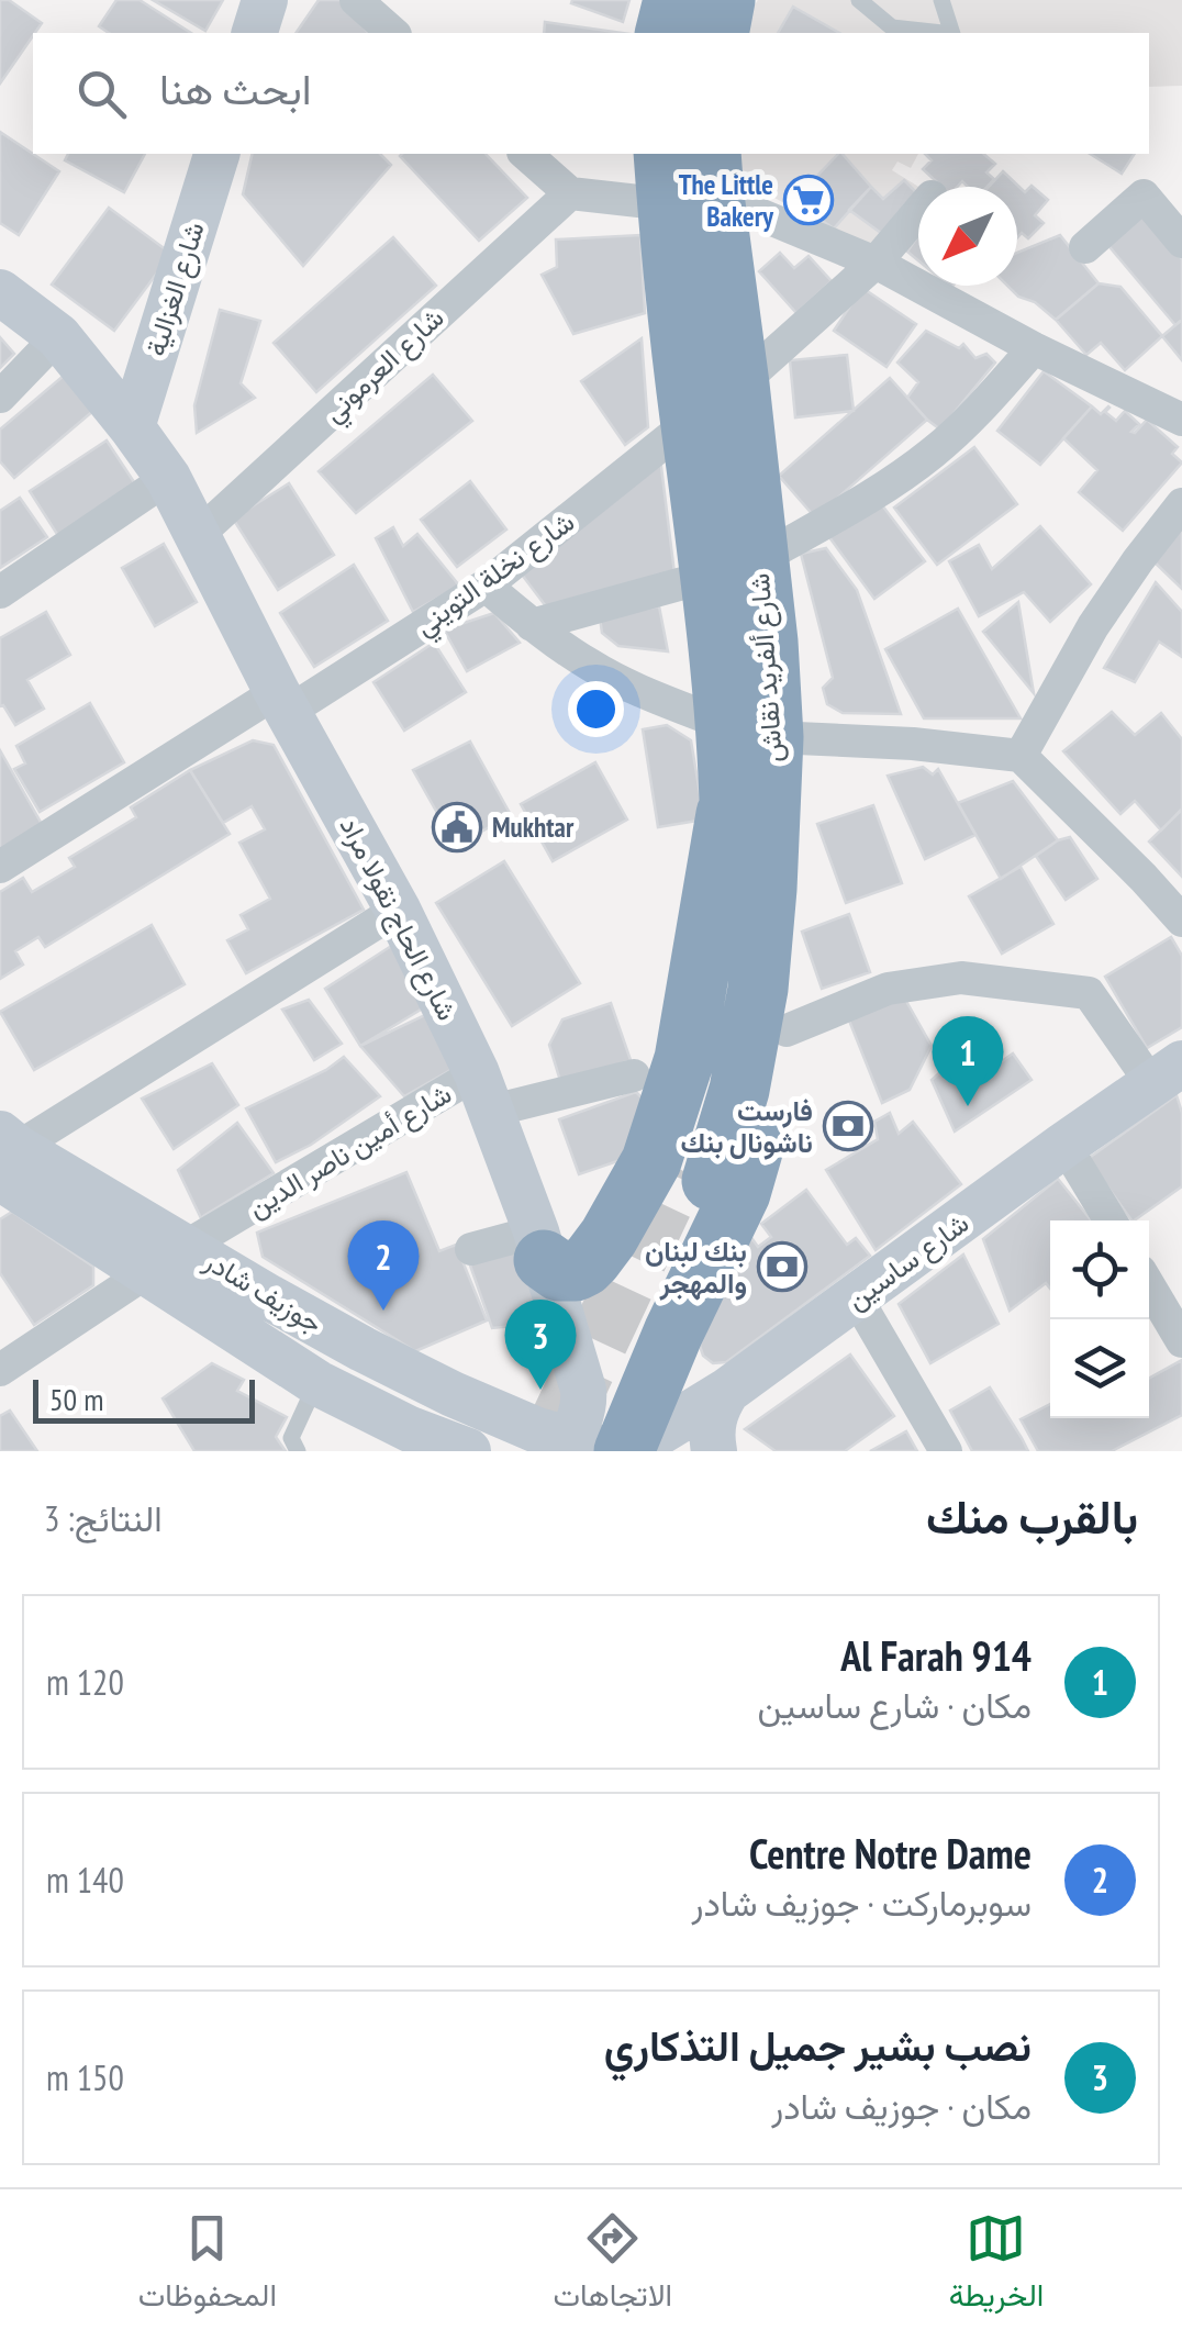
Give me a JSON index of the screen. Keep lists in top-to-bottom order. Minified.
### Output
{"streets":{"highway":["شارع ألفريد نقاش"],"street":["شارع الغزالية","شارع العرموني","شارع نخلة التويني","شارع الحاج نقولا مراد","شارع أمين ناصر الدين","شارع ساسين","جوزيف شادر"]},"crossings":[["شارع الغزالية","شارع الحاج نقولا مراد"],["شارع العرموني","شارع الحاج نقولا مراد"],["شارع نخلة التويني","شارع ألفريد نقاش"],["شارع نخلة التويني","شارع الحاج نقولا مراد"],["شارع الحاج نقولا مراد","شارع أمين ناصر الدين"],["شارع الحاج نقولا مراد","شارع ساسين"],["شارع الحاج نقولا مراد","جوزيف شادر"],["شارع أمين ناصر الدين","جوزيف شادر"],["شارع ساسين","جوزيف شادر"]],"places":{"supermarket":["The Little Bakery"],"public building":["Mukhtar"],"bank":["فارست ناشونال بنك","بنك لبنان والمهجر"]},"scale_bar":"50 m","north":"bottom left","page":{"search":"ابحث هنا","pins":["1","2","3"],"scale":"50 m","heading":["بالقرب منك","النتائج: 3"],"list":[{"mark":"1","name":"Al Farah 914","note":"مكان · شارع ساسين","value":"120 m"},{"mark":"2","name":"Centre Notre Dame","note":"سوبرماركت · جوزيف شادر","value":"140 m"},{"mark":"3","name":"نصب بشير جميل التذكاري","note":"مكان · جوزيف شادر","value":"150 m"}],"nav":["الخريطة","الاتجاهات","المحفوظات"]}}
